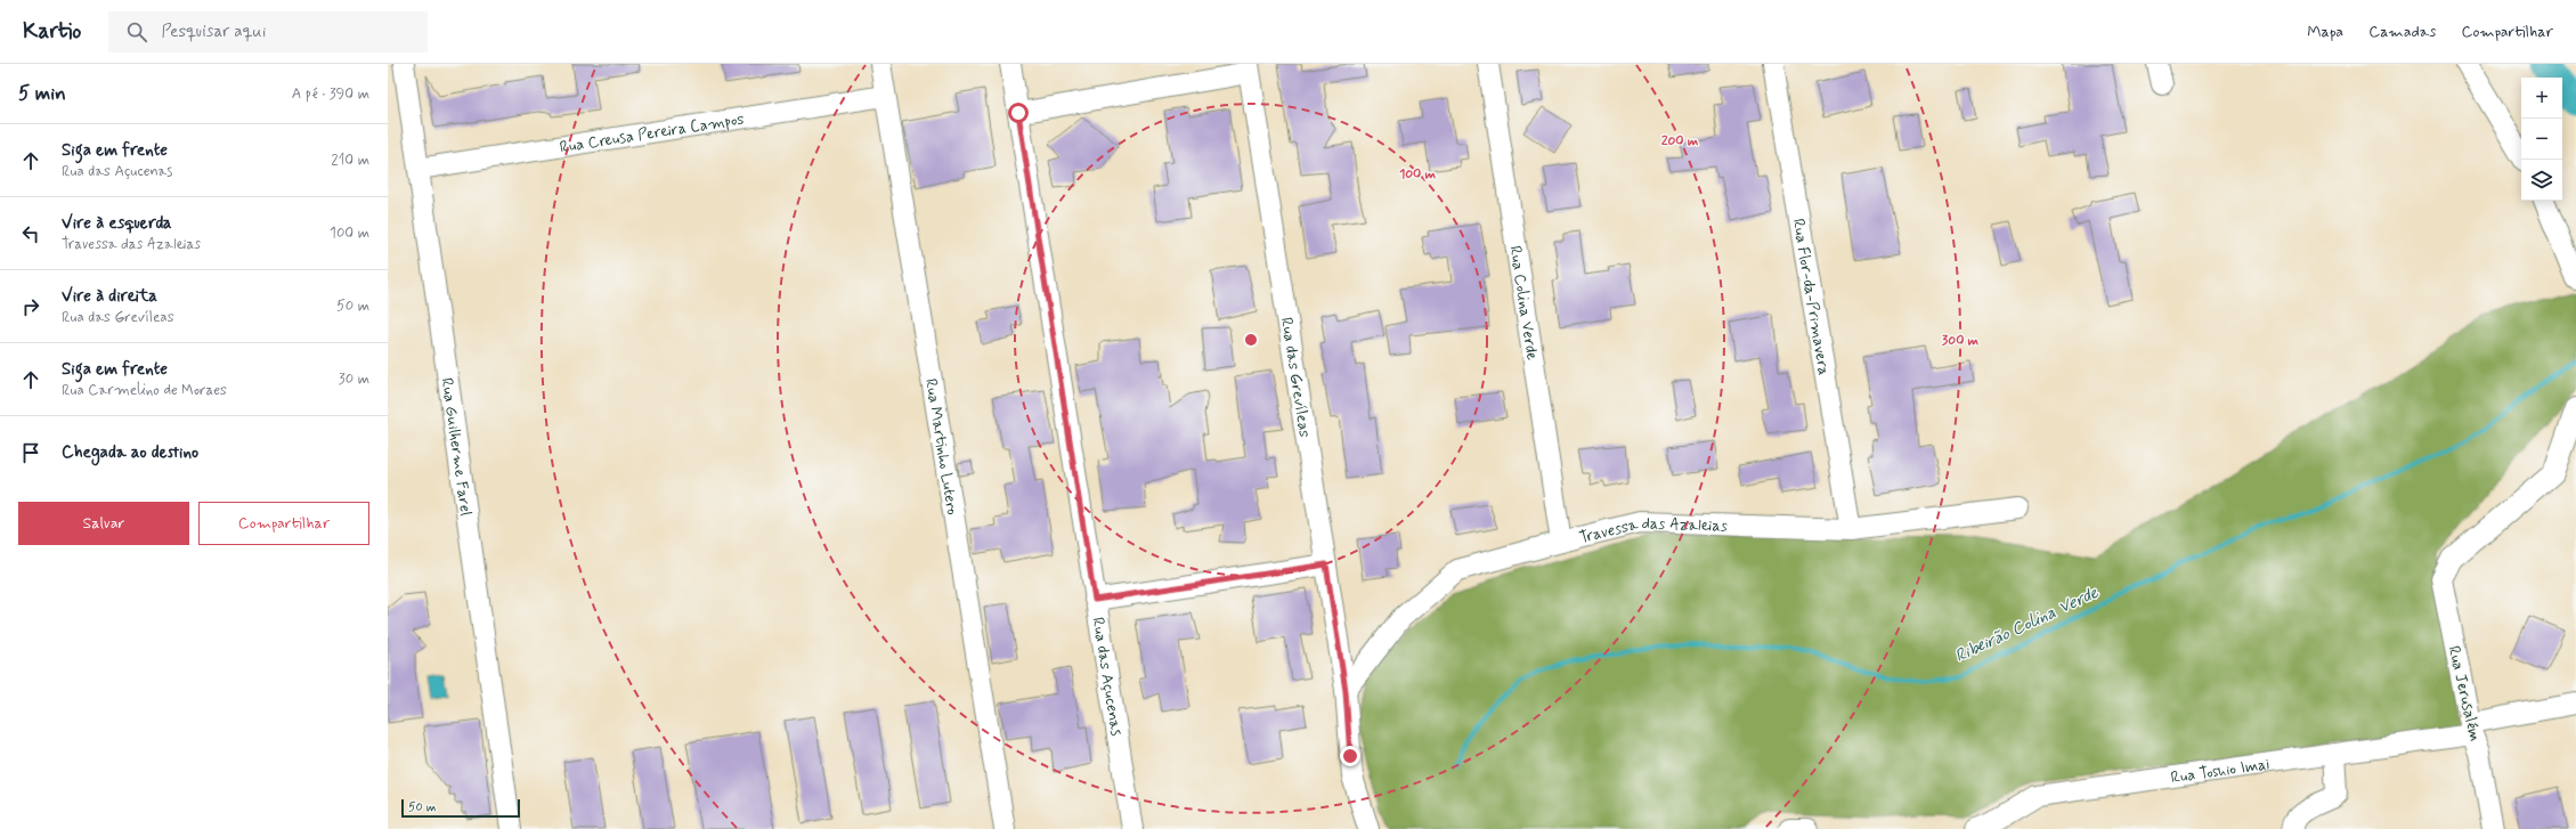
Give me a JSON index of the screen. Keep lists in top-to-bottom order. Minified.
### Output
{"streets":{"street":["Rua Creusa Pereira Campos","Rua Flor-da-Primavera","Rua Colina Verde","Rua das Grevíleas","Rua Martinho Lutero","Rua Guilherme Farel","Travessa das Azaleias","Rua das Açucenas","Rua Jerusalém","Rua Toshio Imai"]},"crossings":[["Rua Creusa Pereira Campos","Rua Martinho Lutero"],["Rua Creusa Pereira Campos","Rua Guilherme Farel"],["Rua Flor-da-Primavera","Travessa das Azaleias"],["Rua Colina Verde","Travessa das Azaleias"],["Rua das Grevíleas","Travessa das Azaleias"],["Rua Jerusalém","Rua Toshio Imai"]],"water":["Ribeirão Colina Verde"],"scale_bar":"50 m","page":{"header":"Kartio","search":"Pesquisar aqui","nav":["Mapa","Camadas","Compartilhar"],"heading":["5 min","A pé · 390 m"],"map_buttons":["+","−"],"list":[["Siga em frente","Rua das Açucenas","210 m"],["Vire à esquerda","Travessa das Azaleias","100 m"],["Vire à direita","Rua das Grevíleas","50 m"],["Siga em frente","Rua Carmelino de Moraes","30 m"],"Chegada ao destino"],"buttons":["Salvar","Compartilhar"],"scale":"50 m"},"rings":["200 m","100 m","300 m"]}
